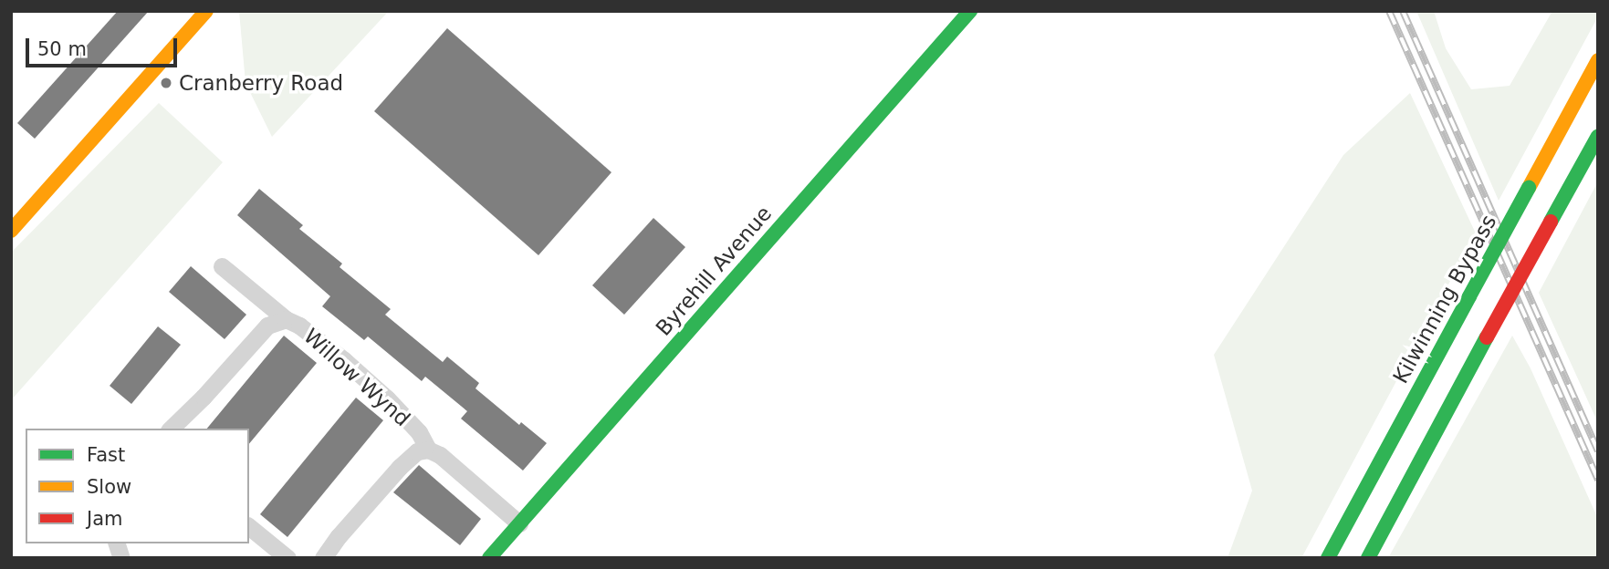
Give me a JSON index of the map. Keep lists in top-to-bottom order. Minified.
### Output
{"streets":{"main road":["Byrehill Avenue","Kilwinning Bypass"],"street":["Willow Wynd"]},"places":["Cranberry Road"],"legend":["Fast","Slow","Jam"],"scale_bar":"50 m"}
